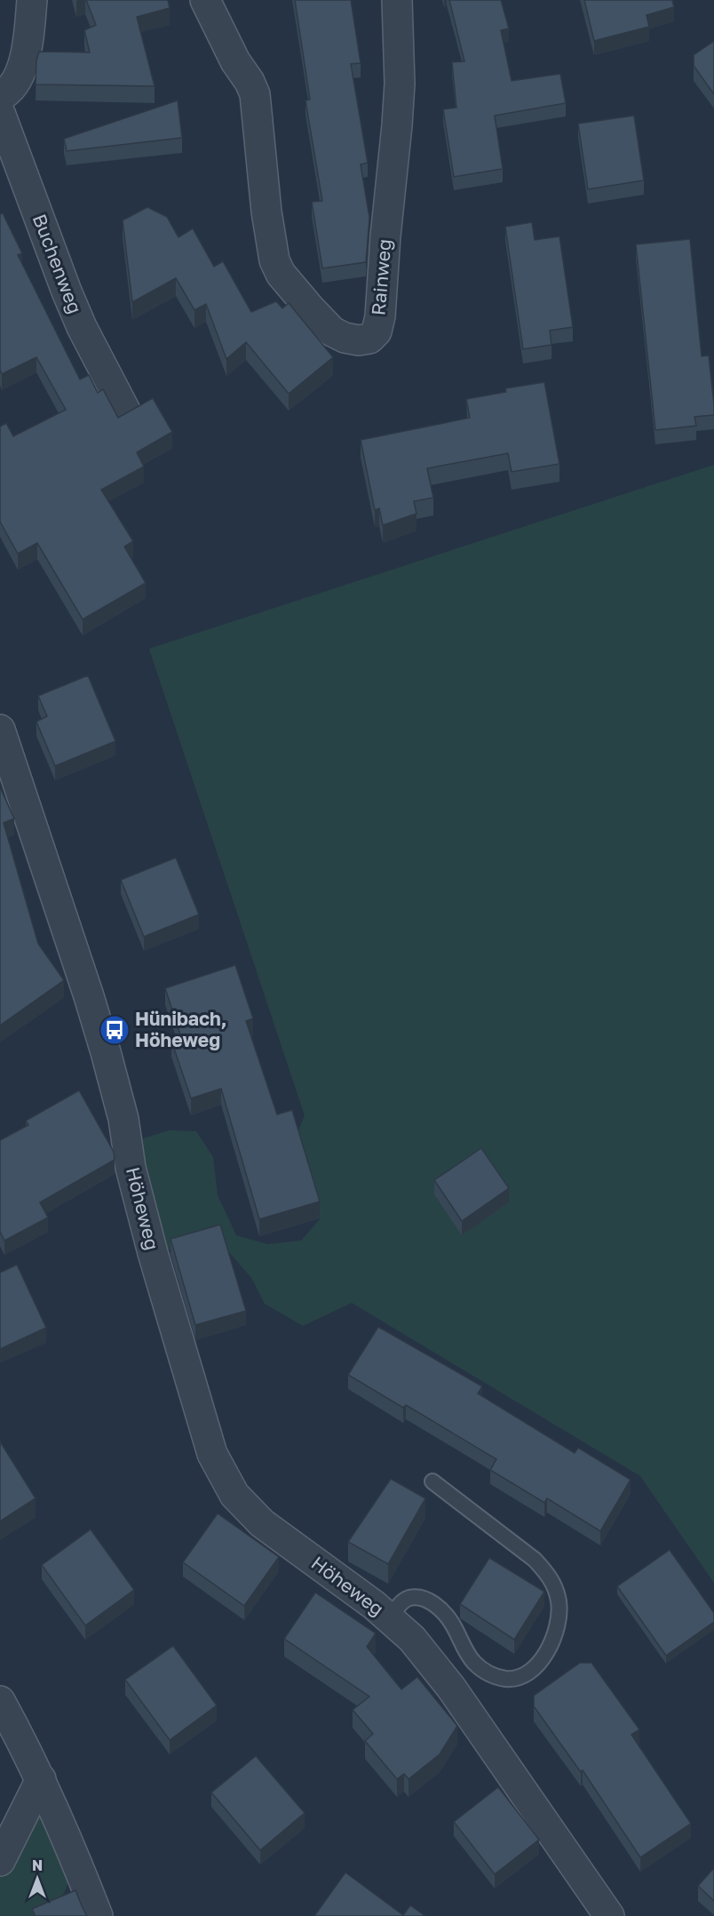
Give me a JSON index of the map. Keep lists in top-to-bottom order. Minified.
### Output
{"streets":{"street":["Buchenweg","Rainweg","Höheweg"]},"places":{"bus stop":["Hünibach, Höheweg"]},"north":"top"}
